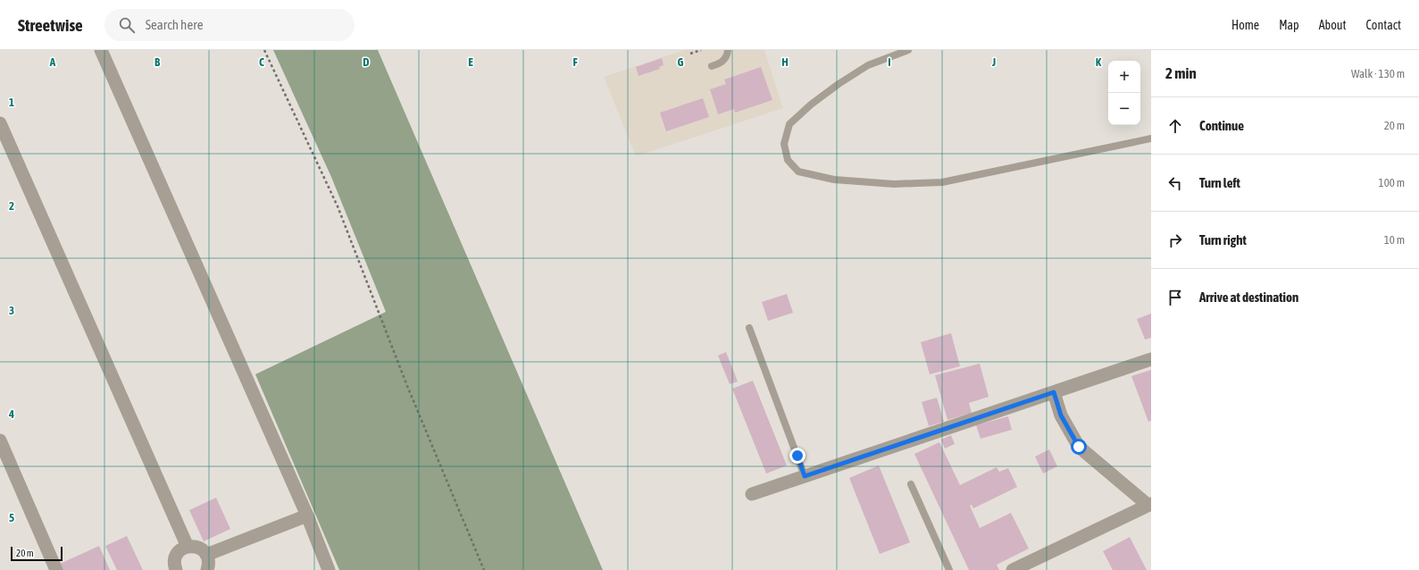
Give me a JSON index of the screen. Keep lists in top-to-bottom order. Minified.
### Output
{"scale_bar":"20 m","page":{"header":"Streetwise","search":"Search here","nav":["Home","Map","About","Contact"],"heading":["2 min","Walk · 130 m"],"map_buttons":["+","−"],"list":[["Continue","20 m"],["Turn left","100 m"],["Turn right","10 m"],"Arrive at destination"],"scale":"20 m"},"grid":{"columns":["A","B","C","D","E","F","G","H","I","J","K"],"rows":["1","2","3","4","5"]}}
